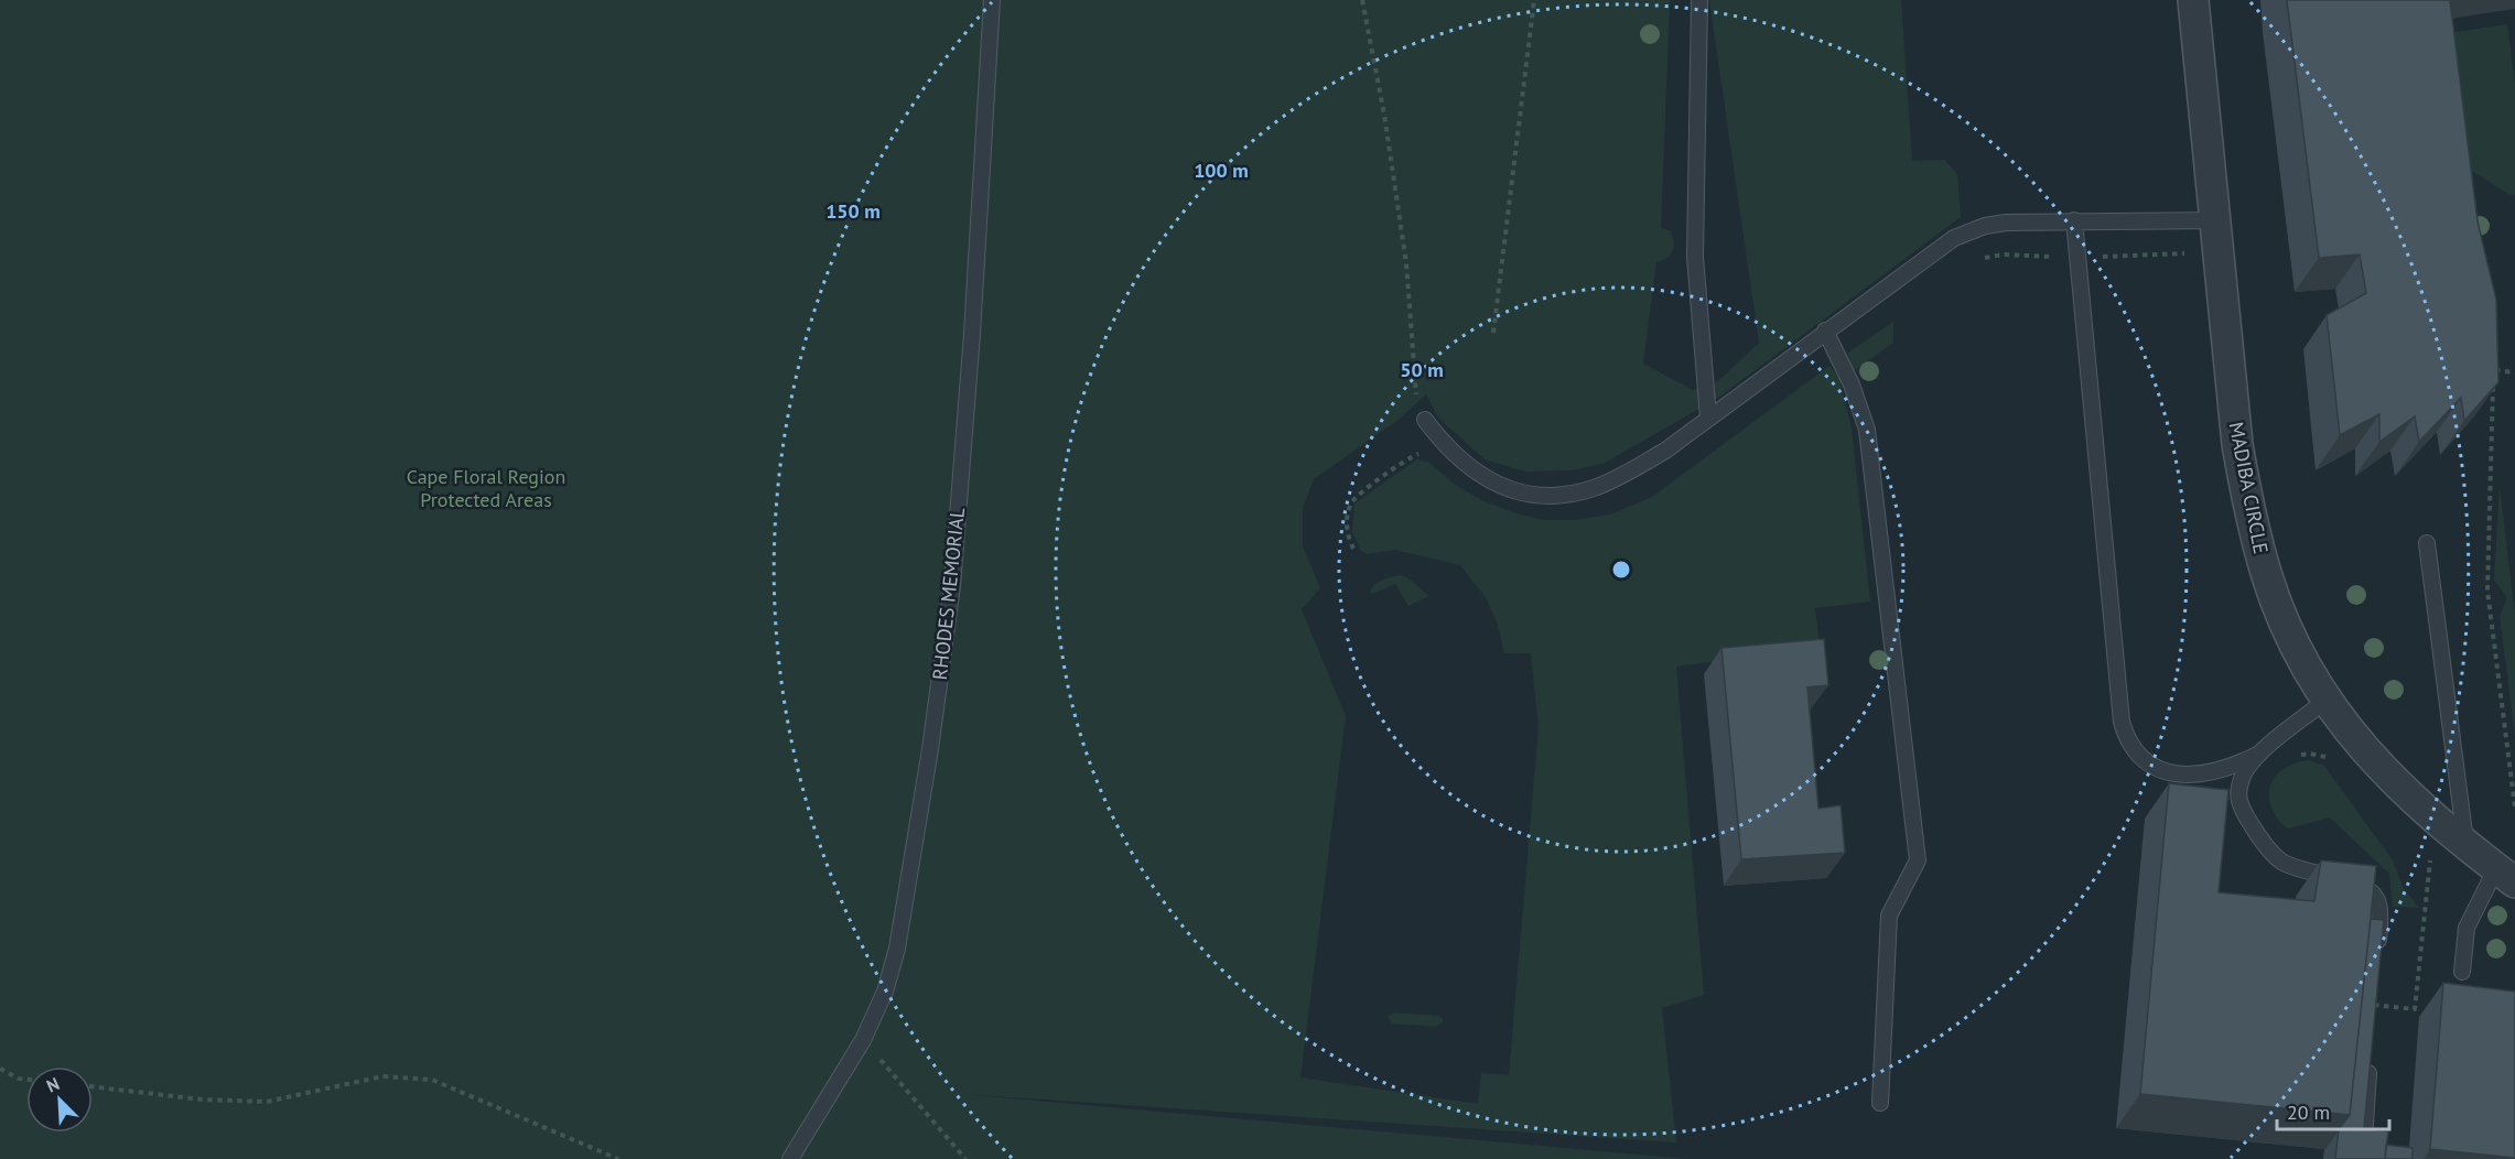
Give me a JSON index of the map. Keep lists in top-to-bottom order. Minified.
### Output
{"streets":{"street":["MADIBA CIRCLE"],"lane":["RHODES MEMORIAL"]},"parks":["Cape Floral Region Protected Areas"],"scale_bar":"20 m","north":"top left","rings":["100 m","150 m","50 m"]}
